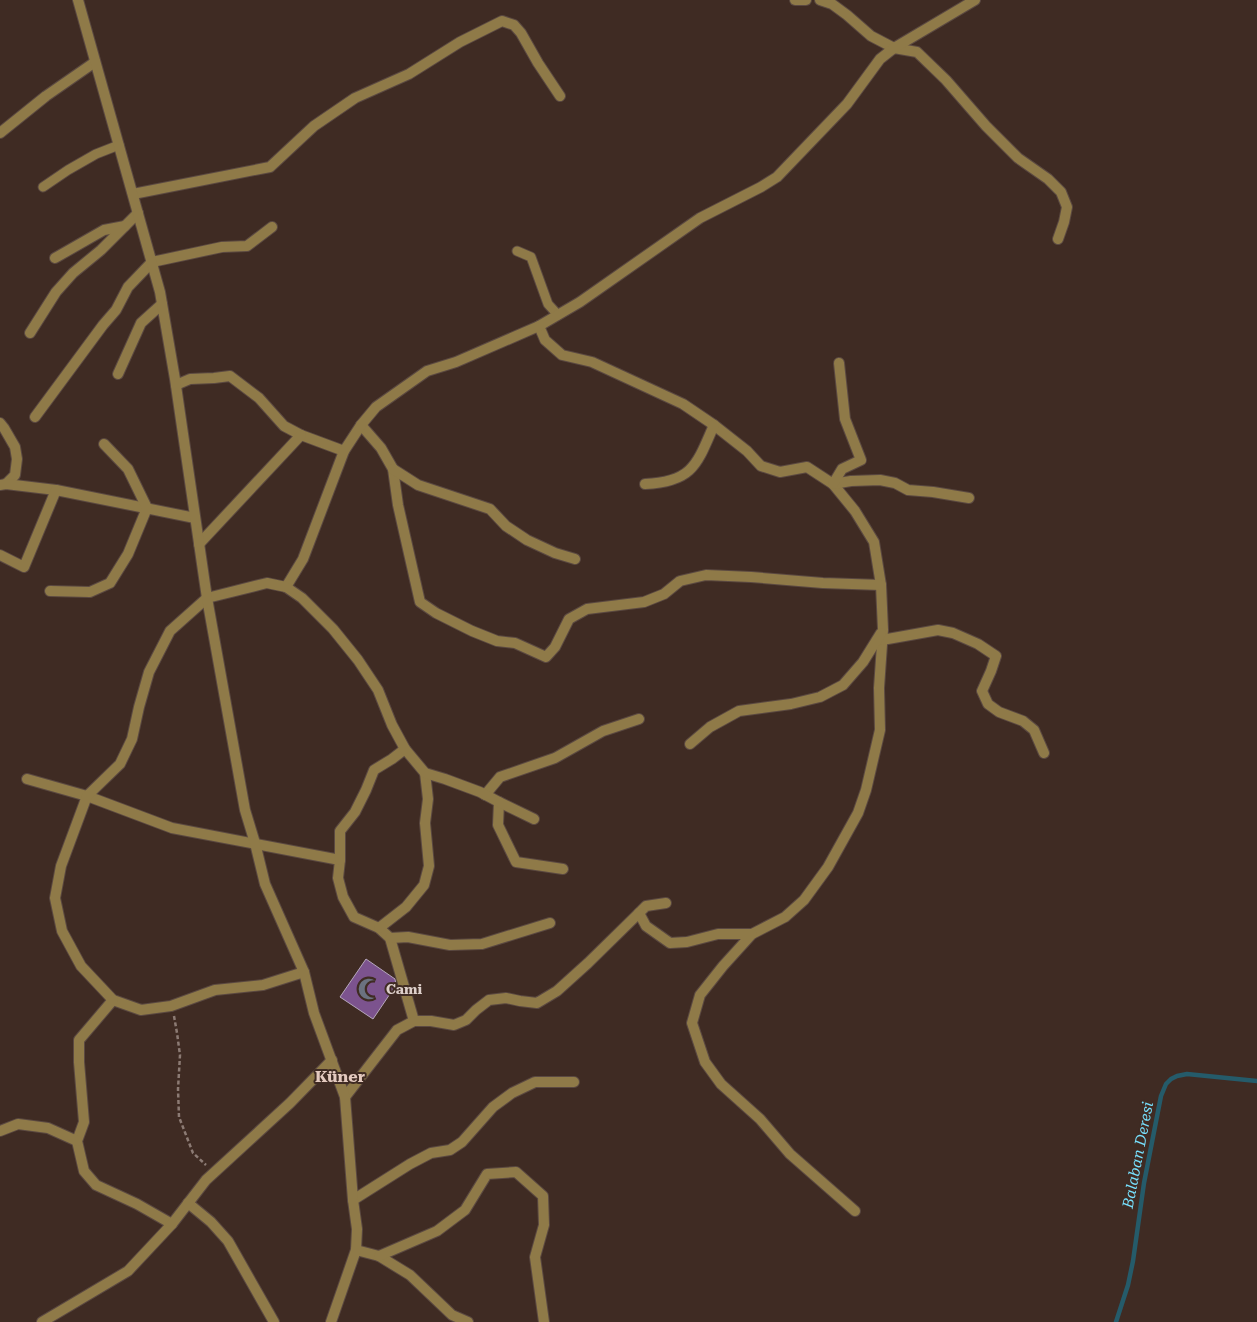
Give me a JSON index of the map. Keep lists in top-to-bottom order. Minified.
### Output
{"districts":["Küner"],"water":["Balaban Deresi"],"places":{"mosque":["Cami"]}}
